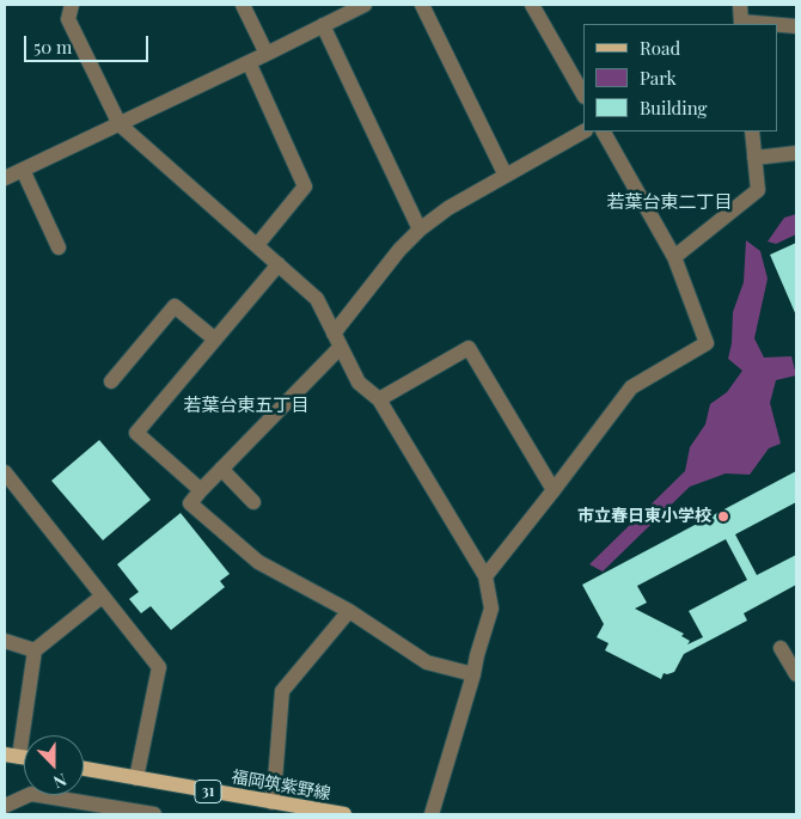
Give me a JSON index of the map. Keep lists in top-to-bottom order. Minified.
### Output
{"streets":{"main road":["福岡筑紫野線","31"]},"districts":["若葉台東二丁目","若葉台東五丁目"],"places":["市立春日東小学校"],"legend":["Road","Park","Building"],"scale_bar":"50 m","north":"bottom"}
